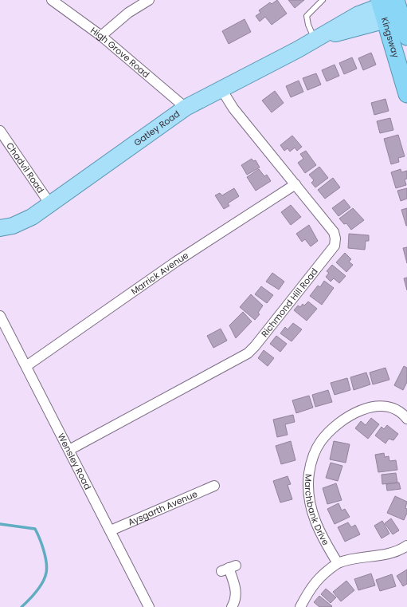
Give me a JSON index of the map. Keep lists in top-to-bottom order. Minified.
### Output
{"streets":{"highway":["Kingsway"],"main road":["Gatley Road"],"street":["High Grove Road","Chadvil Road","Marrick Avenue","Richmond Hill Road","Wensley Road","Aysgarth Avenue","Marchbank Drive"]},"crossings":[["Kingsway","Gatley Road"],["High Grove Road","Gatley Road"],["Gatley Road","Chadvil Road"],["Gatley Road","Richmond Hill Road"],["Marrick Avenue","Richmond Hill Road"],["Marrick Avenue","Wensley Road"],["Richmond Hill Road","Wensley Road"],["Wensley Road","Aysgarth Avenue"]]}
